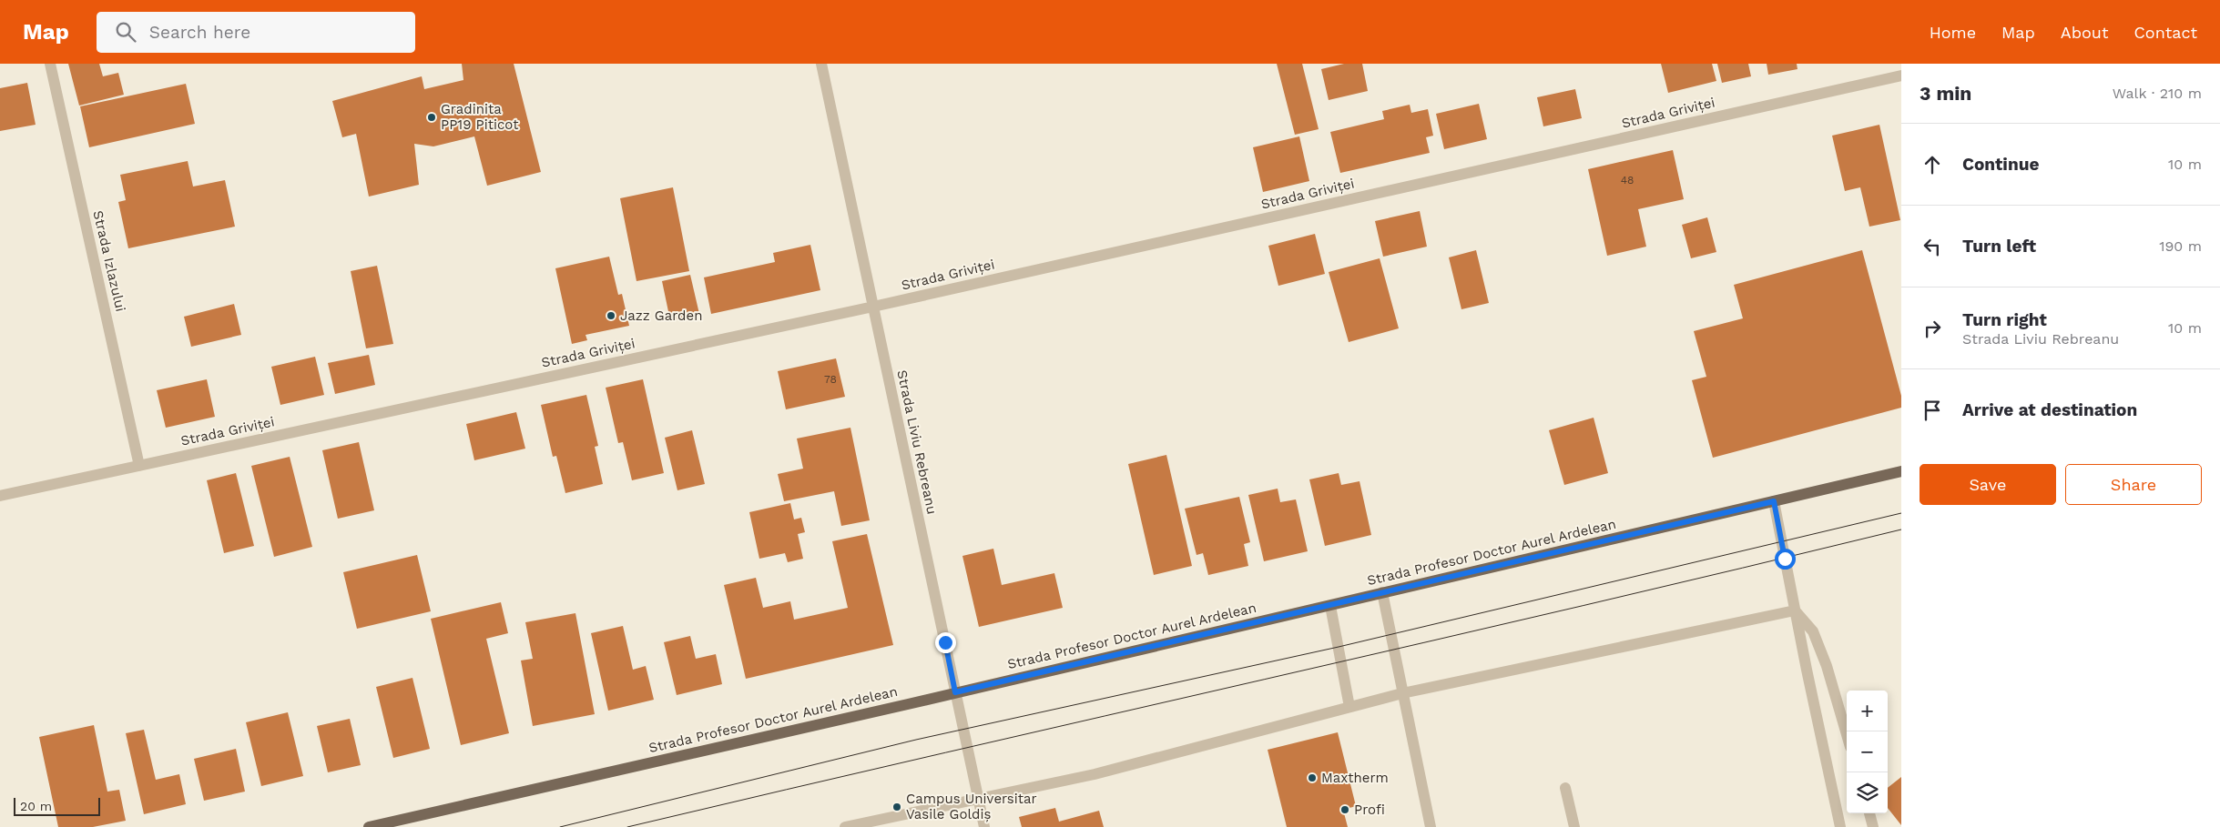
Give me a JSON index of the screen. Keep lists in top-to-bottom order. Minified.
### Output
{"streets":{"main road":["Strada Profesor Doctor Aurel Ardelean"],"street":["Strada Griviței","Strada Izlazului","Strada Liviu Rebreanu"]},"crossings":[["Strada Griviței","Strada Izlazului"],["Strada Griviței","Strada Liviu Rebreanu"],["Strada Liviu Rebreanu","Strada Profesor Doctor Aurel Ardelean"]],"places":["Gradinita PP19 Piticot","Jazz Garden","Maxtherm","Campus Universitar Vasile Goldiș","Profi"],"house_numbers":["48","78"],"scale_bar":"20 m","page":{"header":"Map","search":"Search here","nav":["Home","Map","About","Contact"],"heading":["3 min","Walk · 210 m"],"list":[["Continue","10 m"],["Turn left","190 m"],["Turn right","Strada Liviu Rebreanu","10 m"],"Arrive at destination"],"buttons":["Save","Share"],"map_buttons":["+","−"],"scale":"20 m"}}
